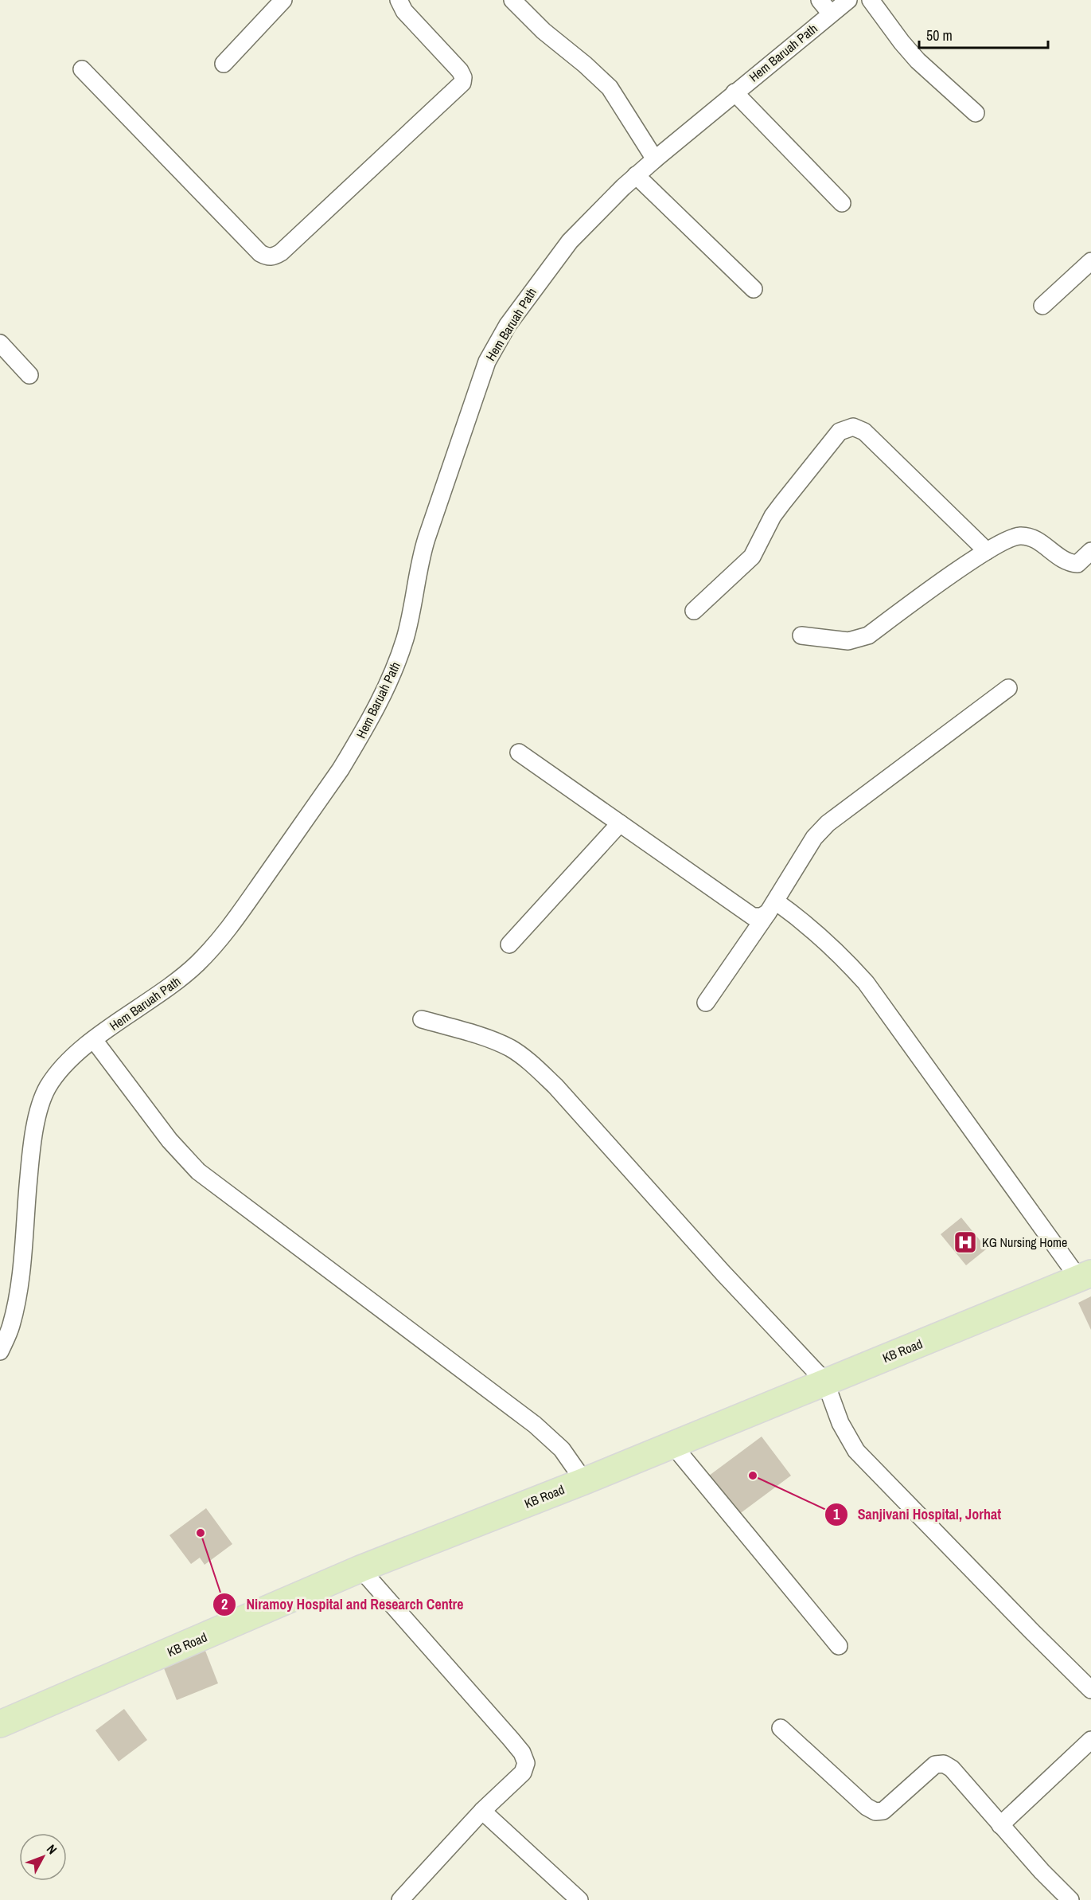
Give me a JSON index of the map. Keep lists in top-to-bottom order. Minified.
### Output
{"streets":{"main road":["KB Road"],"street":["Hem Baruah Path"]},"places":{"hospital":["KG Nursing Home"],"other":["Sanjivani Hospital, Jorhat","Niramoy Hospital and Research Centre"]},"scale_bar":"50 m","north":"top right"}
